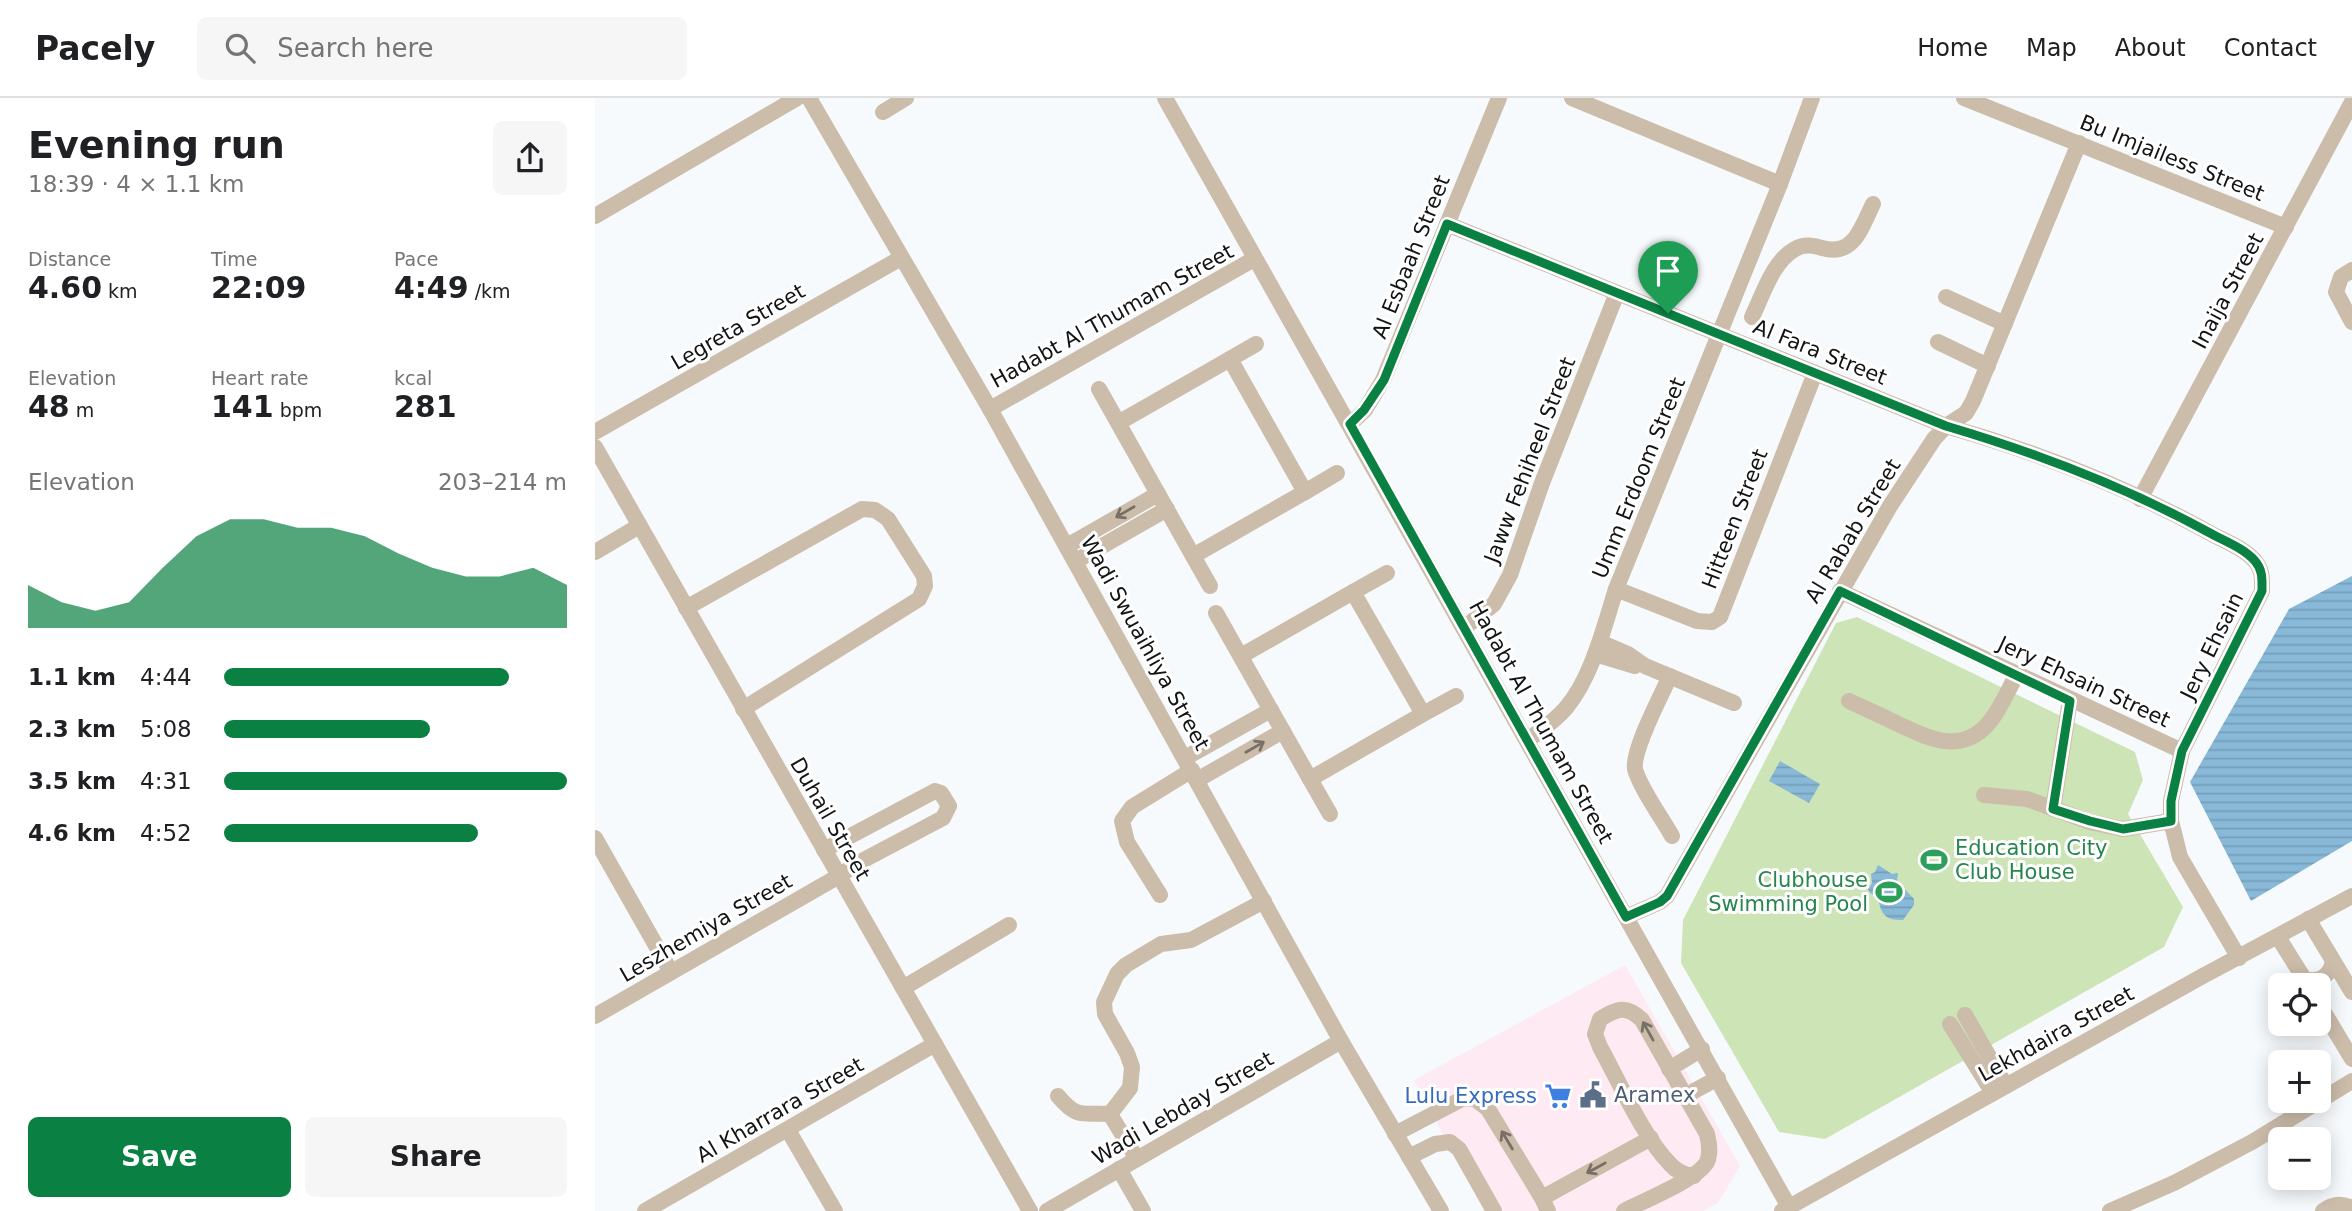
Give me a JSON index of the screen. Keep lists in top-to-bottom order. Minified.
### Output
{"streets":{"street":["Bu Imjailess Street","Al Esbaah Street","Inaija Street","Hadabt Al Thumam Street","Legreta Street","Al Fara Street","Jaww Fehiheel Street","Umm Erdoom Street","Hitteen Street","Al Rabab Street","Wadi Swuaihliya Street","Jery Ehsain","Jery Ehsain Street","Duhail Street","Leszhemiya Street","Lekhdaira Street","Wadi Lebday Street","Al Kharrara Street"]},"crossings":[["Bu Imjailess Street","Inaija Street"],["Bu Imjailess Street","Al Rabab Street"],["Al Esbaah Street","Hadabt Al Thumam Street"],["Al Esbaah Street","Al Fara Street"],["Inaija Street","Al Fara Street"],["Hadabt Al Thumam Street","Jaww Fehiheel Street"],["Hadabt Al Thumam Street","Umm Erdoom Street"],["Hadabt Al Thumam Street","Al Rabab Street"],["Hadabt Al Thumam Street","Wadi Swuaihliya Street"],["Hadabt Al Thumam Street","Lekhdaira Street"],["Legreta Street","Wadi Swuaihliya Street"],["Al Fara Street","Jaww Fehiheel Street"],["Al Fara Street","Umm Erdoom Street"],["Al Fara Street","Hitteen Street"],["Al Fara Street","Al Rabab Street"],["Al Fara Street","Jery Ehsain"],["Umm Erdoom Street","Hitteen Street"],["Al Rabab Street","Jery Ehsain Street"],["Wadi Swuaihliya Street","Wadi Lebday Street"],["Jery Ehsain","Jery Ehsain Street"],["Jery Ehsain Street","Lekhdaira Street"],["Duhail Street","Leszhemiya Street"],["Duhail Street","Al Kharrara Street"]],"places":{"sports":["Education City Club House","Clubhouse Swimming Pool"],"public building":["Aramex"],"supermarket":["Lulu Express"]},"page":{"header":"Pacely","search":"Search here","nav":["Home","Map","About","Contact"],"heading":["Evening run","18:39 · 4 × 1.1 km"],"stats":[["Distance","4.60 km"],["Time","22:09"],["Pace","4:49 /km"],["Elevation","48 m"],["Heart rate","141 bpm"],["kcal","281"]],"chart":["Elevation","203–214 m"],"list":[{"name":"1.1 km","note":"4:44"},{"name":"2.3 km","note":"5:08"},{"name":"3.5 km","note":"4:31"},{"name":"4.6 km","note":"4:52"}],"map_buttons":["+","−"],"buttons":["Save","Share"]}}
